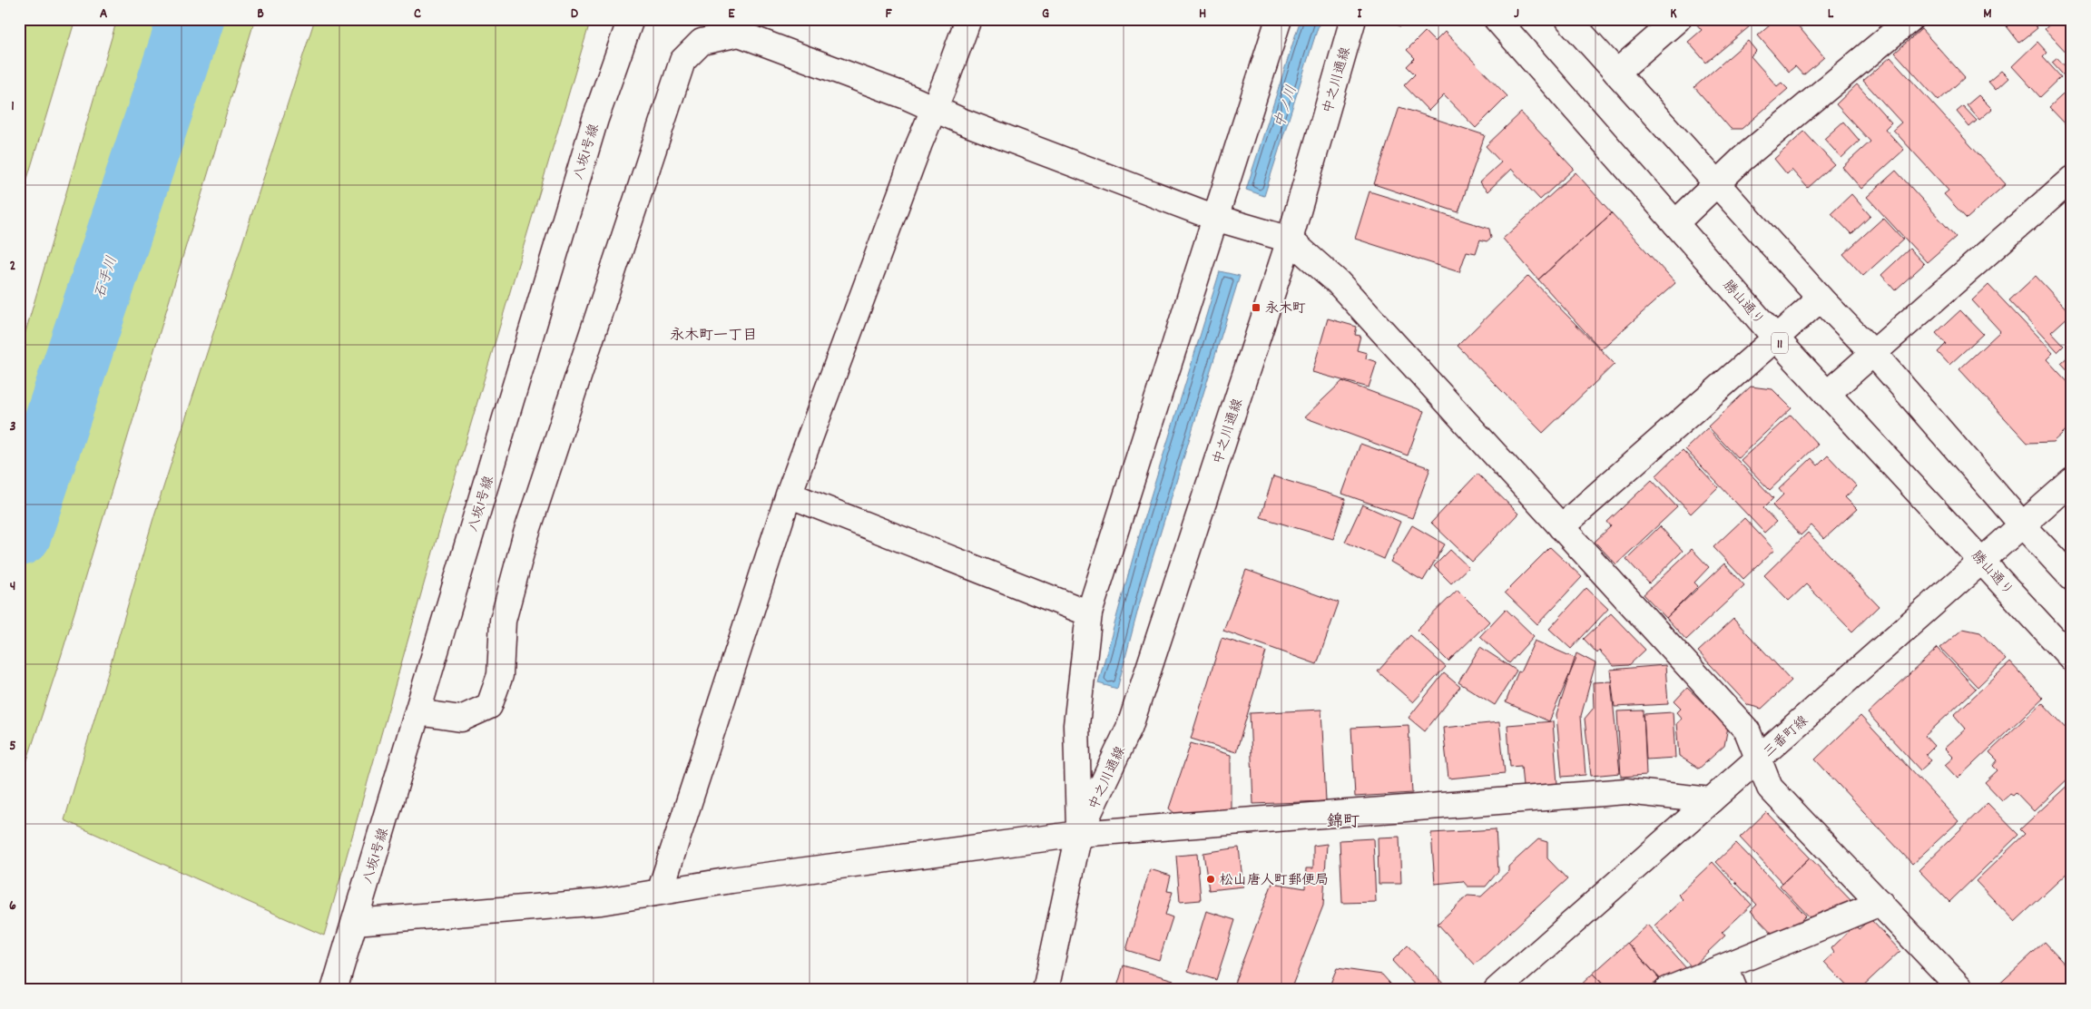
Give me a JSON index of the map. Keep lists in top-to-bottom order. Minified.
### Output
{"streets":{"main road":["中之川通線","八坂1号線","勝山通り","11","三番町線"]},"crossings":[["勝山通り","三番町線"]],"districts":["永木町一丁目","錦町"],"water":["中ノ川","石手川"],"places":{"transit":["永木町"],"other":["松山唐人町郵便局"]},"grid":{"columns":["A","B","C","D","E","F","G","H","I","J","K","L","M"],"rows":["1","2","3","4","5","6"]}}
